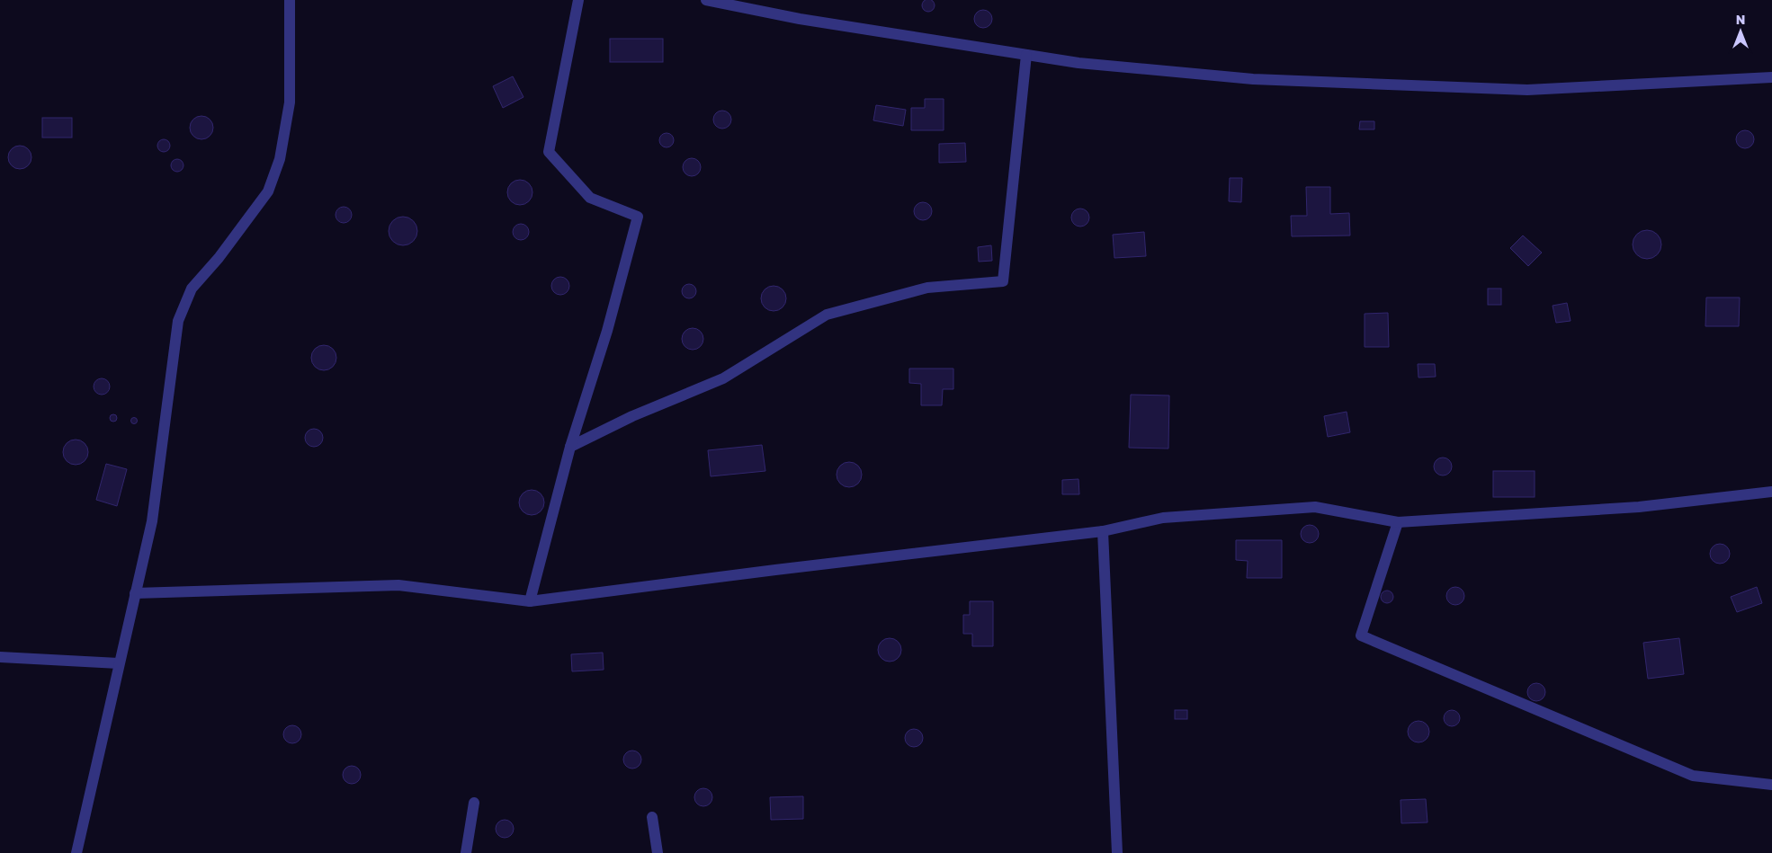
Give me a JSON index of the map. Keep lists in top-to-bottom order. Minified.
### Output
{"north":"top"}
